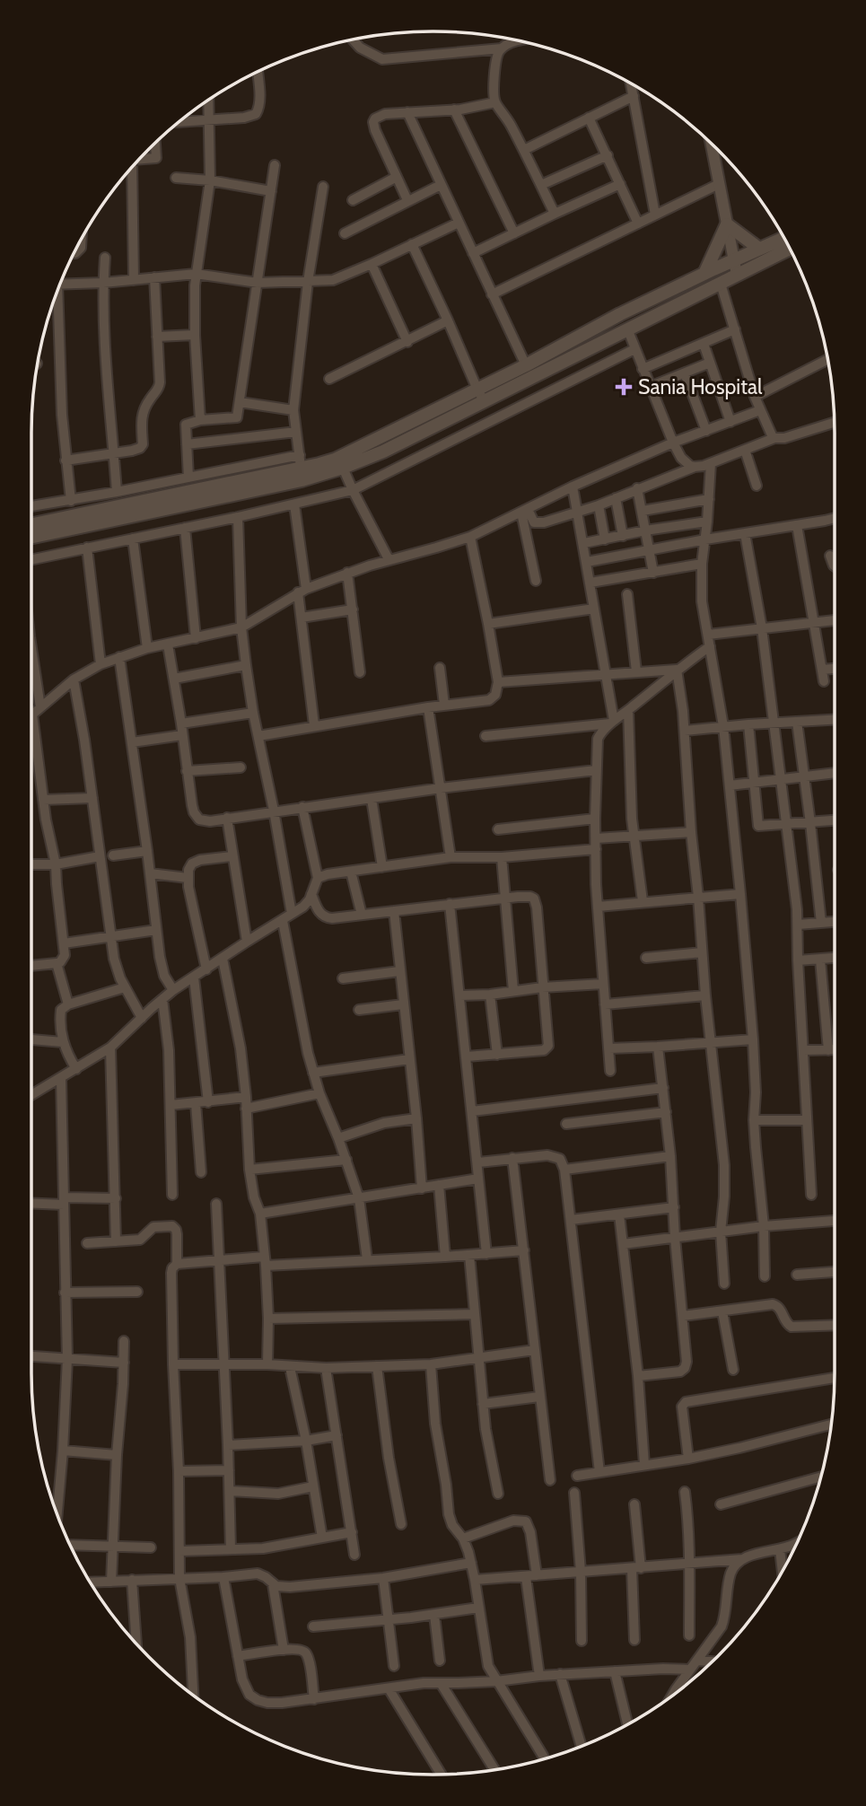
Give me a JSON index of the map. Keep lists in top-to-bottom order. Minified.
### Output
{"places":{"health":["Sania Hospital"]}}
